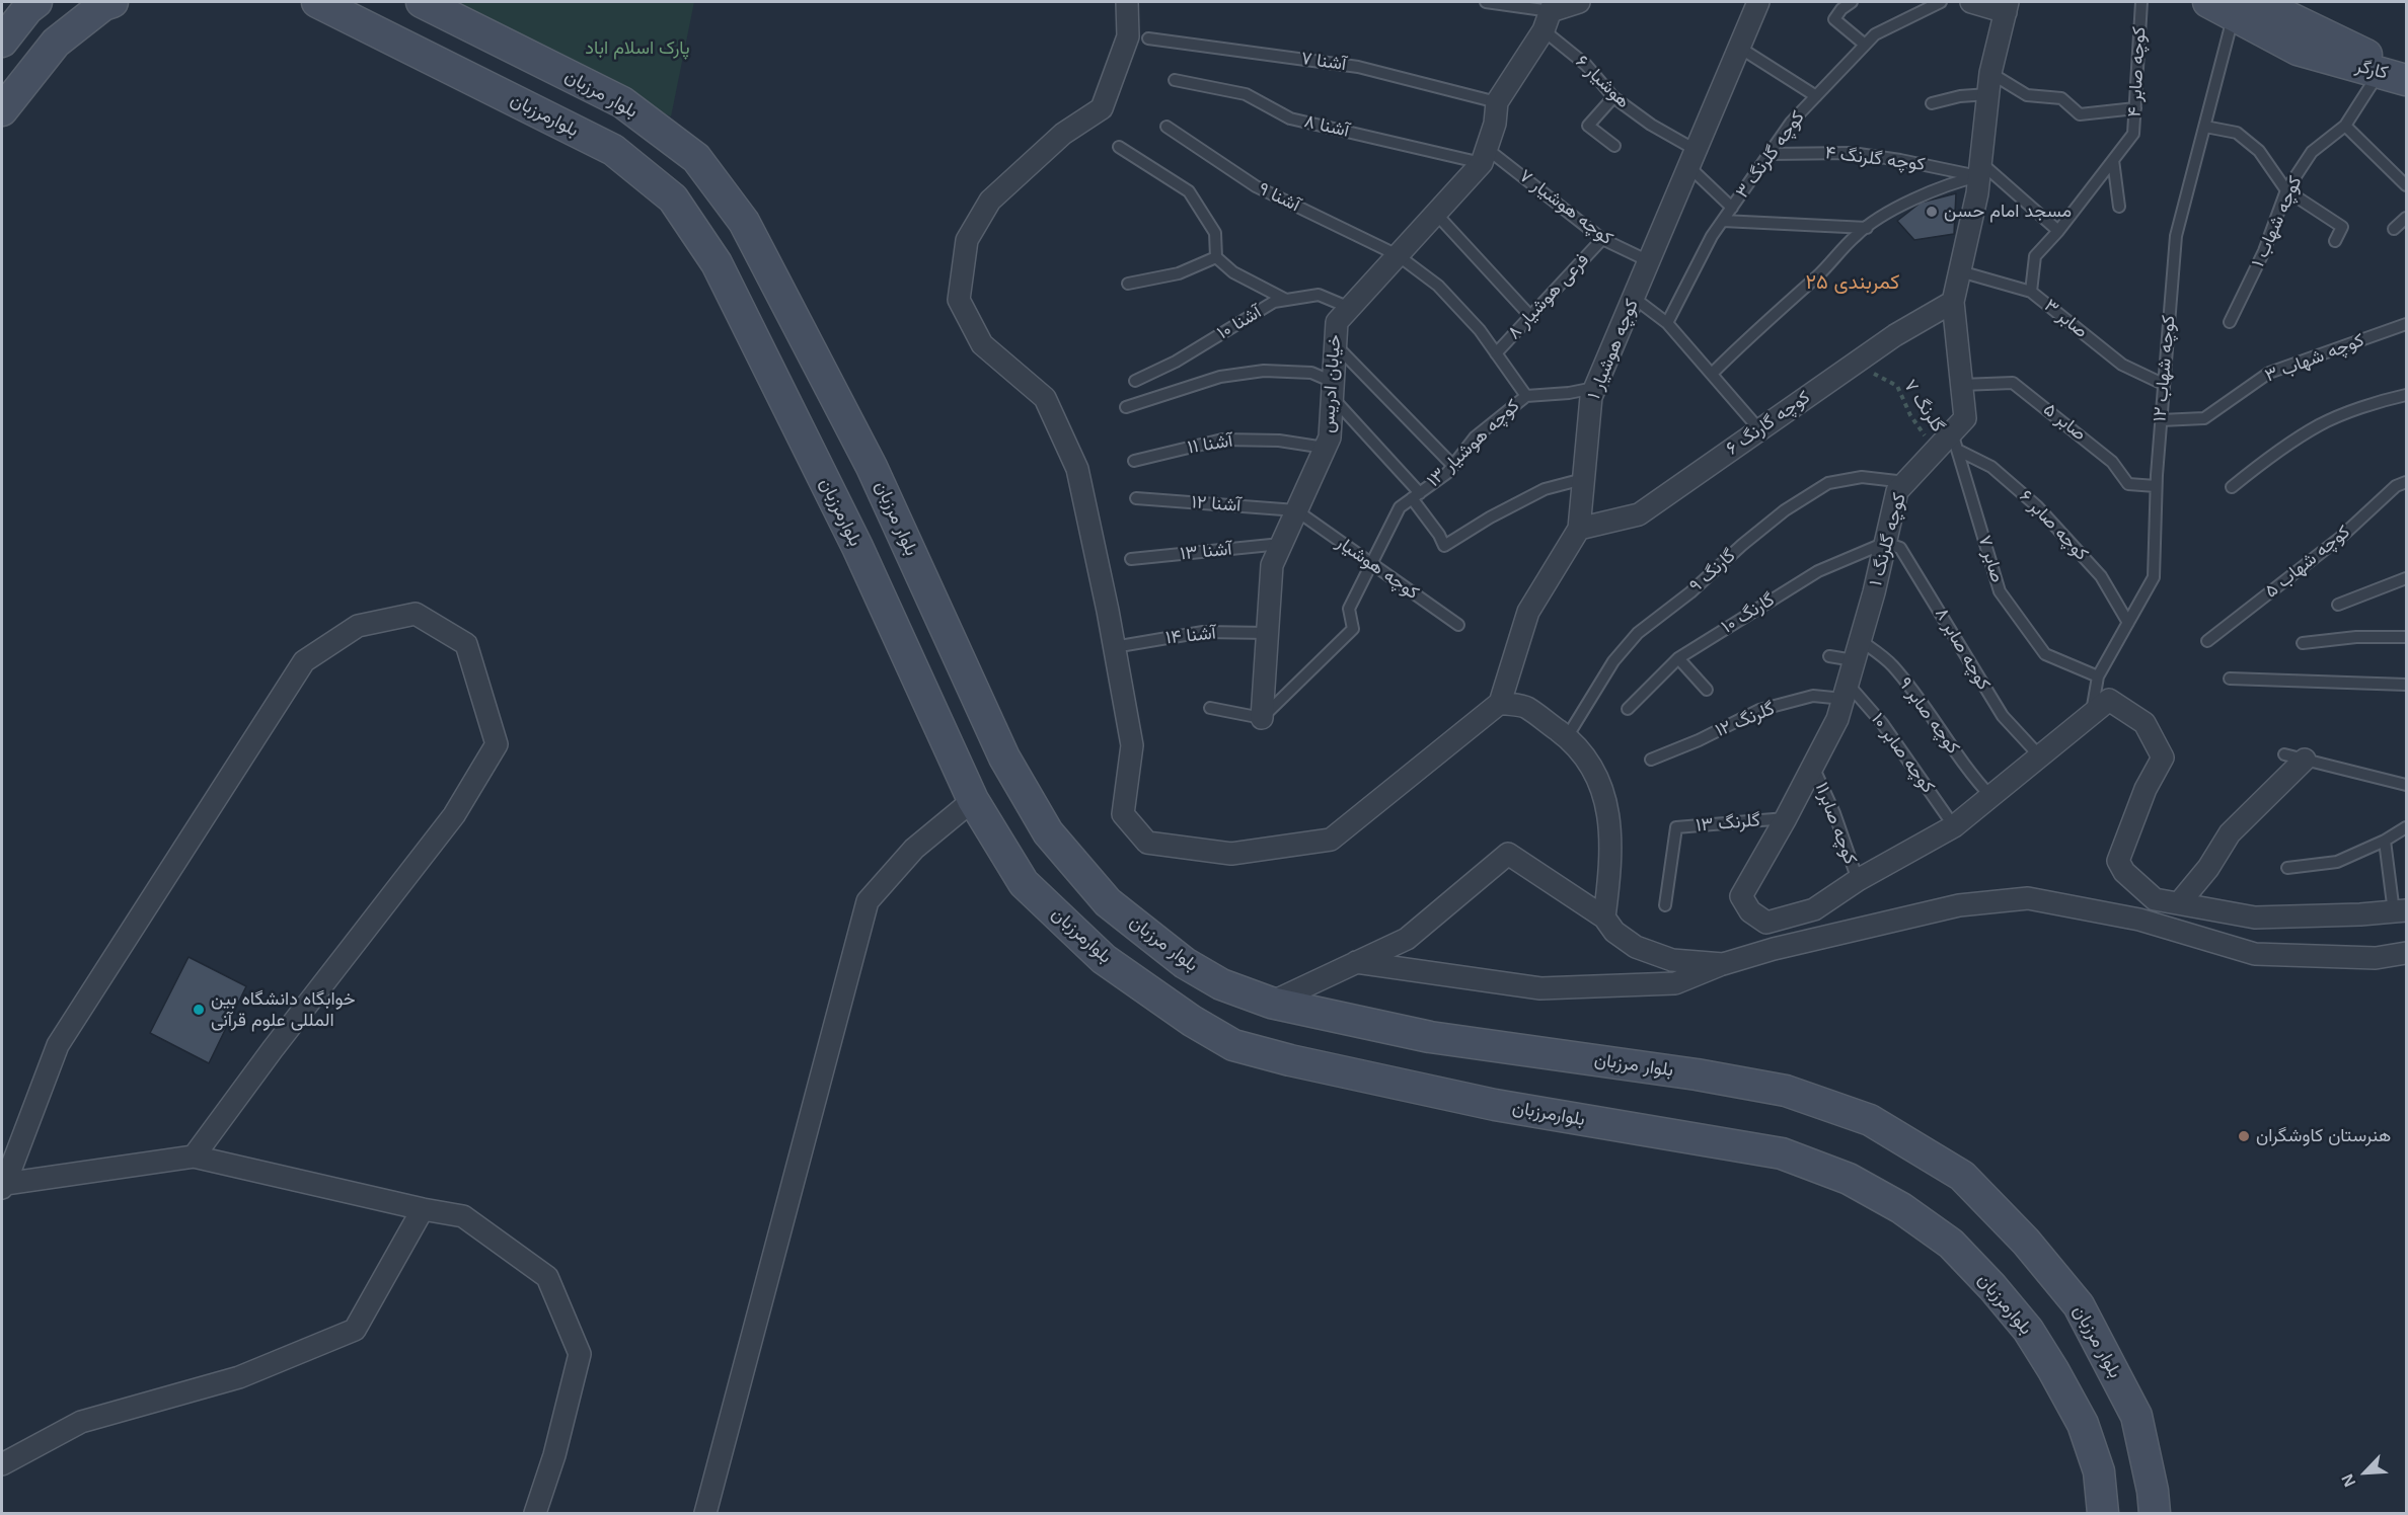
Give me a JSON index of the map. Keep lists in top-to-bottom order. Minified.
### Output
{"streets":{"main road":["کارگر","بلوار مرزبان","بلوارمرزبان"],"street":["کوچه هوشیار ۱","خیابان ادریس","کوچه گارنگ ۶","کوچه گلرنگ ۱"],"lane":["آشنا ۷","کوچه صابر ۴","هوشیار ۶","آشنا ۸","کوچه گلرنگ ۳","کوچه گلرنگ ۴","آشنا ۹","کوچه هوشیار ۷","کوچه شهاب ۱","فرعی هوشیار ۸","صابر ۳","آشنا ۱۰","کوچه شهاب ۳","کوچه شهاب ۱۲","صابر ۵","کوچه هوشیار ۱۳","آشنا ۱۱","آشنا ۱۲","کوچه صابر ۶","آشنا ۱۳","صابر ۷","کوچه شهاب ۵","کوچه هوشیار","گارنگ ۹","گارنگ ۱۰","آشنا ۱۴","کوچه صابر ۸","کوچه صابر ۹","گلرنگ ۱۲","کوچه صابر ۱۰","گلرنگ ۱۳","کوچه صابر۱۱"],"path":["گلرنگ ۷"]},"crossings":[["آشنا ۷","خیابان ادریس"],["کارگر","کوچه شهاب ۱"],["کارگر","کوچه شهاب ۱۲"],["کوچه صابر ۴","صابر ۳"],["هوشیار ۶","کوچه گلرنگ ۳"],["هوشیار ۶","کوچه هوشیار ۱"],["هوشیار ۶","خیابان ادریس"],["آشنا ۸","کوچه هوشیار ۷"],["آشنا ۸","خیابان ادریس"],["کوچه گلرنگ ۳","کوچه گلرنگ ۴"],["کوچه گلرنگ ۴","کوچه گلرنگ ۱"],["آشنا ۹","فرعی هوشیار ۸"],["آشنا ۹","خیابان ادریس"],["آشنا ۹","کوچه هوشیار ۱۳"],["کوچه هوشیار ۷","فرعی هوشیار ۸"],["کوچه هوشیار ۷","کوچه هوشیار ۱"],["کوچه هوشیار ۷","خیابان ادریس"],["صابر ۳","کوچه شهاب ۱۲"],["صابر ۳","کوچه گلرنگ ۱"],["آشنا ۱۰","خیابان ادریس"],["کوچه هوشیار ۱","کوچه گارنگ ۶"],["کوچه هوشیار ۱","کوچه هوشیار ۱۳"],["کوچه شهاب ۳","کوچه شهاب ۱۲"],["کوچه شهاب ۱۲","صابر ۵"],["کوچه شهاب ۱۲","کوچه صابر ۶"],["کوچه شهاب ۱۲","صابر ۷"],["خیابان ادریس","کوچه هوشیار ۱۳"],["خیابان ادریس","آشنا ۱۱"],["خیابان ادریس","آشنا ۱۲"],["خیابان ادریس","آشنا ۱۳"],["خیابان ادریس","کوچه هوشیار"],["خیابان ادریس","آشنا ۱۴"],["گلرنگ ۷","کوچه گارنگ ۶"],["گلرنگ ۷","کوچه صابر ۶"],["گلرنگ ۷","کوچه گلرنگ ۱"],["گلرنگ ۷","صابر ۷"],["صابر ۵","کوچه گلرنگ ۱"],["کوچه گارنگ ۶","کوچه گلرنگ ۱"],["کوچه هوشیار ۱۳","کوچه هوشیار"],["آشنا ۱۲","کوچه هوشیار"],["کوچه صابر ۶","کوچه گلرنگ ۱"],["کوچه صابر ۶","صابر ۷"],["کوچه گلرنگ ۱","صابر ۷"],["کوچه گلرنگ ۱","گارنگ ۹"],["کوچه گلرنگ ۱","گارنگ ۱۰"],["کوچه گلرنگ ۱","کوچه صابر ۸"],["کوچه گلرنگ ۱","کوچه صابر ۹"],["کوچه گلرنگ ۱","گلرنگ ۱۲"],["کوچه گلرنگ ۱","کوچه صابر ۱۰"],["کوچه گلرنگ ۱","گلرنگ ۱۳"],["کوچه گلرنگ ۱","کوچه صابر۱۱"],["گارنگ ۱۰","کوچه صابر ۸"],["گلرنگ ۱۲","کوچه صابر ۱۰"]],"districts":["کمربندی ۲۵"],"parks":["پارک اسلام اباد"],"places":["مسجد امام حسن","خوابگاه دانشگاه بین المللی علوم قرآنی","هنرستان کاوشگران"],"north":"bottom left"}
